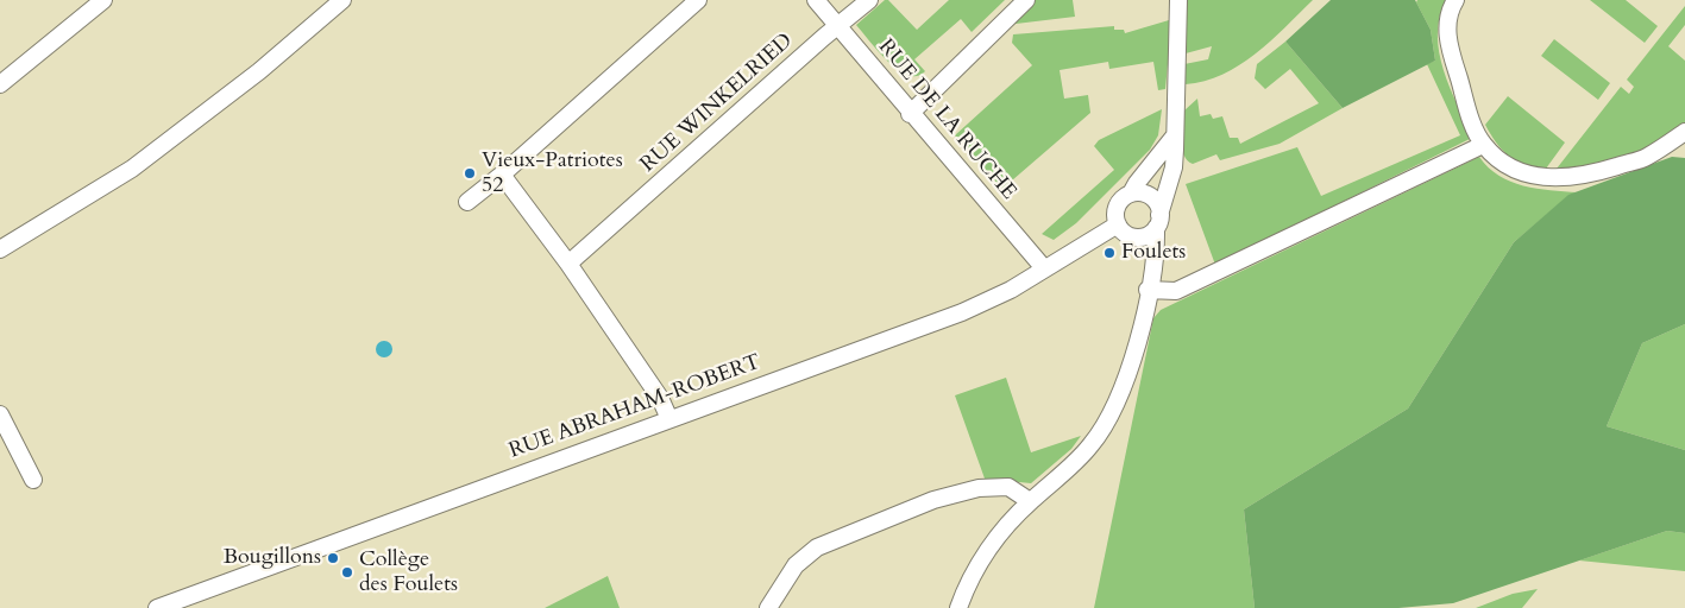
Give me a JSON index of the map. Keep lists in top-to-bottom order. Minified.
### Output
{"streets":{"street":["RUE WINKELRIED","RUE DE LA RUCHE","RUE ABRAHAM-ROBERT"]},"crossings":[["RUE WINKELRIED","RUE DE LA RUCHE"],["RUE DE LA RUCHE","RUE ABRAHAM-ROBERT"]],"places":["Vieux-Patriotes 52","Foulets","Bougillons","Collège des Foulets"]}
